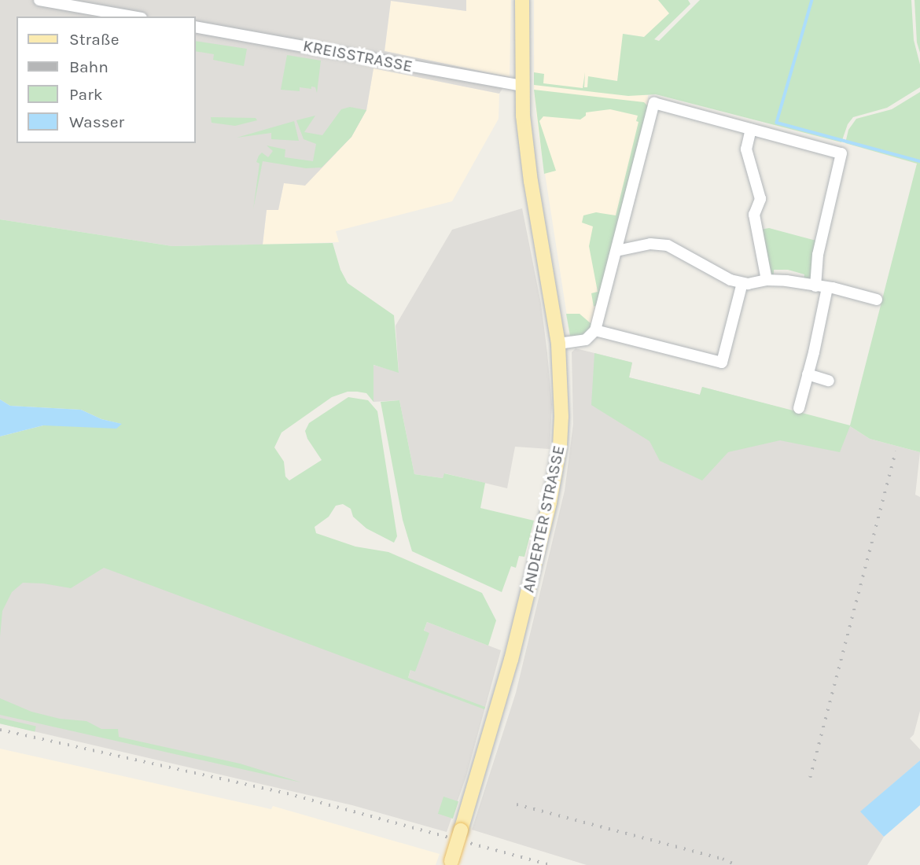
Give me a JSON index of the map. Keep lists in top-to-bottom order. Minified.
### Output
{"streets":{"main road":["ANDERTER STRASSE"],"street":["KREISSTRASSE"]},"crossings":[["KREISSTRASSE","ANDERTER STRASSE"]],"legend":["Straße","Bahn","Park","Wasser"]}
